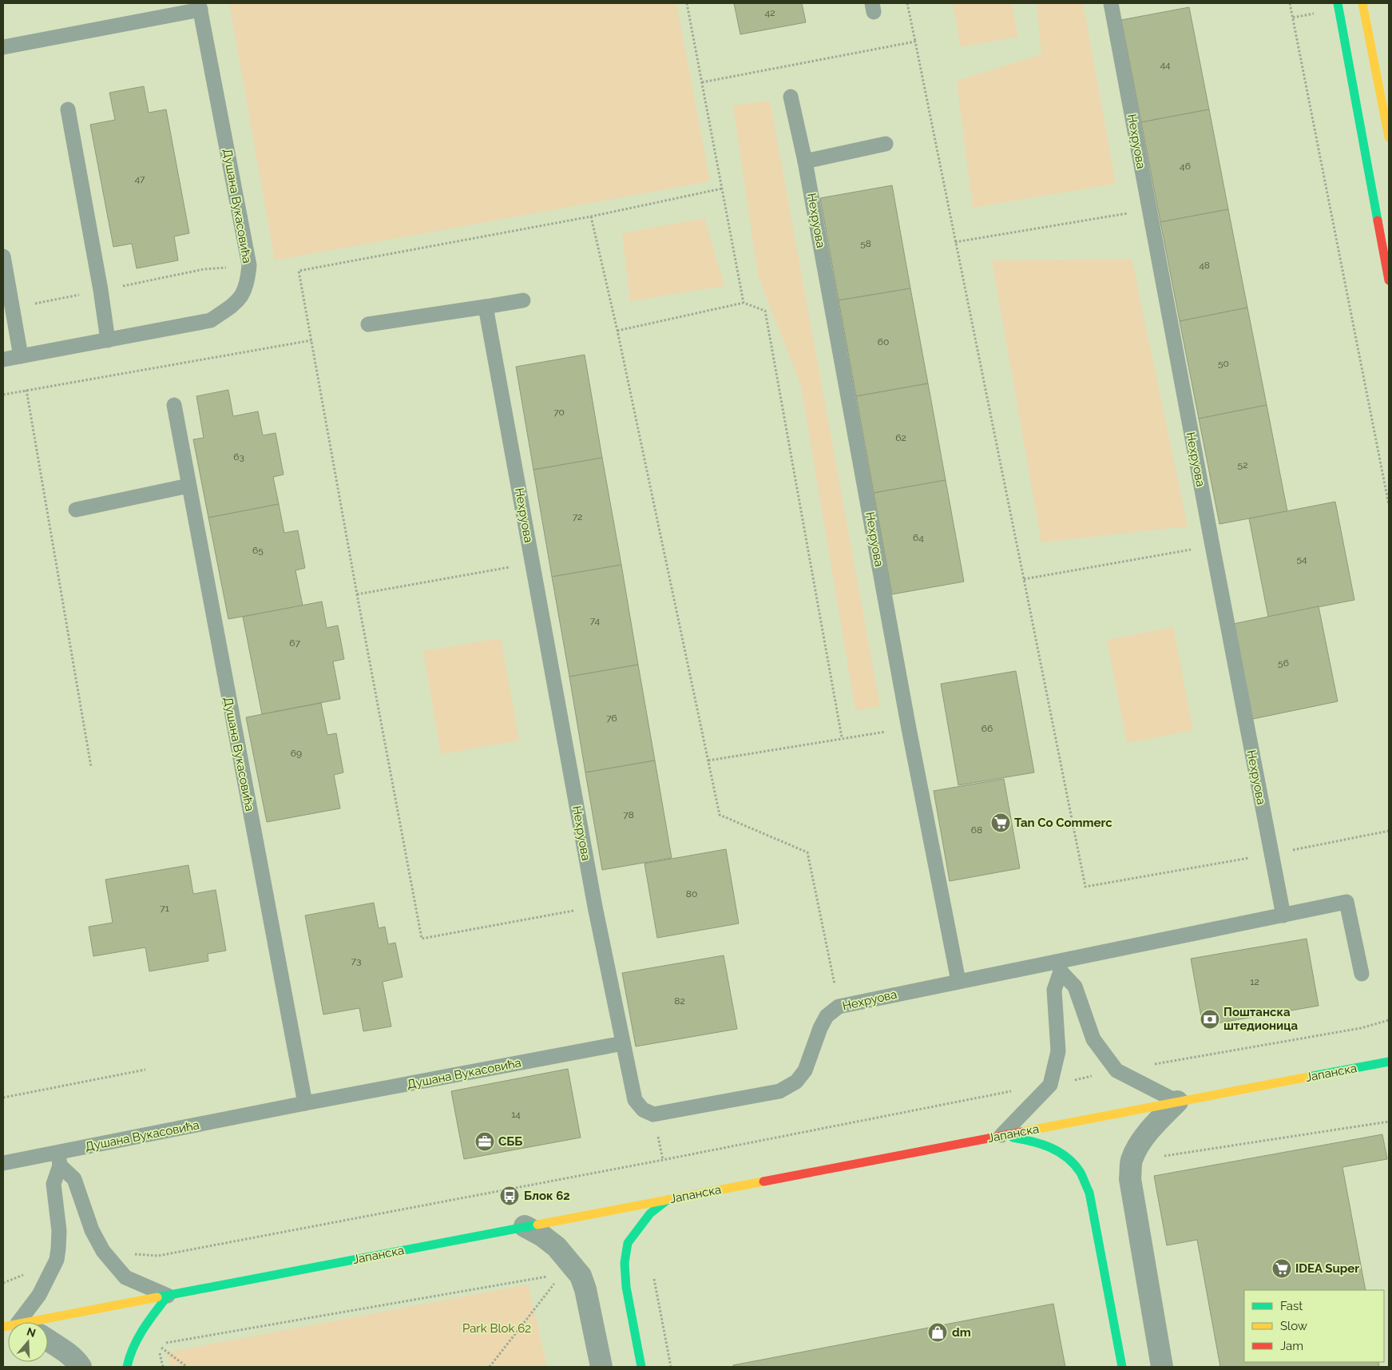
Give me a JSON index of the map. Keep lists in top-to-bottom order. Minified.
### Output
{"streets":{"street":["Јапанска"],"lane":["Нехруова","Душана Вукасовића"]},"crossings":[["Нехруова","Душана Вукасовића"]],"parks":["Park Blok 62"],"places":{"supermarket":["Tan Co Commerc","IDEA Super"],"bank":["Поштанска штедионица"],"office":["СББ"],"bus stop":["Блок 62"],"shop":["dm"]},"house_numbers":["42","44","46","47","58","48","60","50","70","62","63","52","72","64","65","54","74","67","56","76","66","69","78","68","80","71","73","12","82","14"],"legend":["Fast","Slow","Jam"],"north":"top"}
